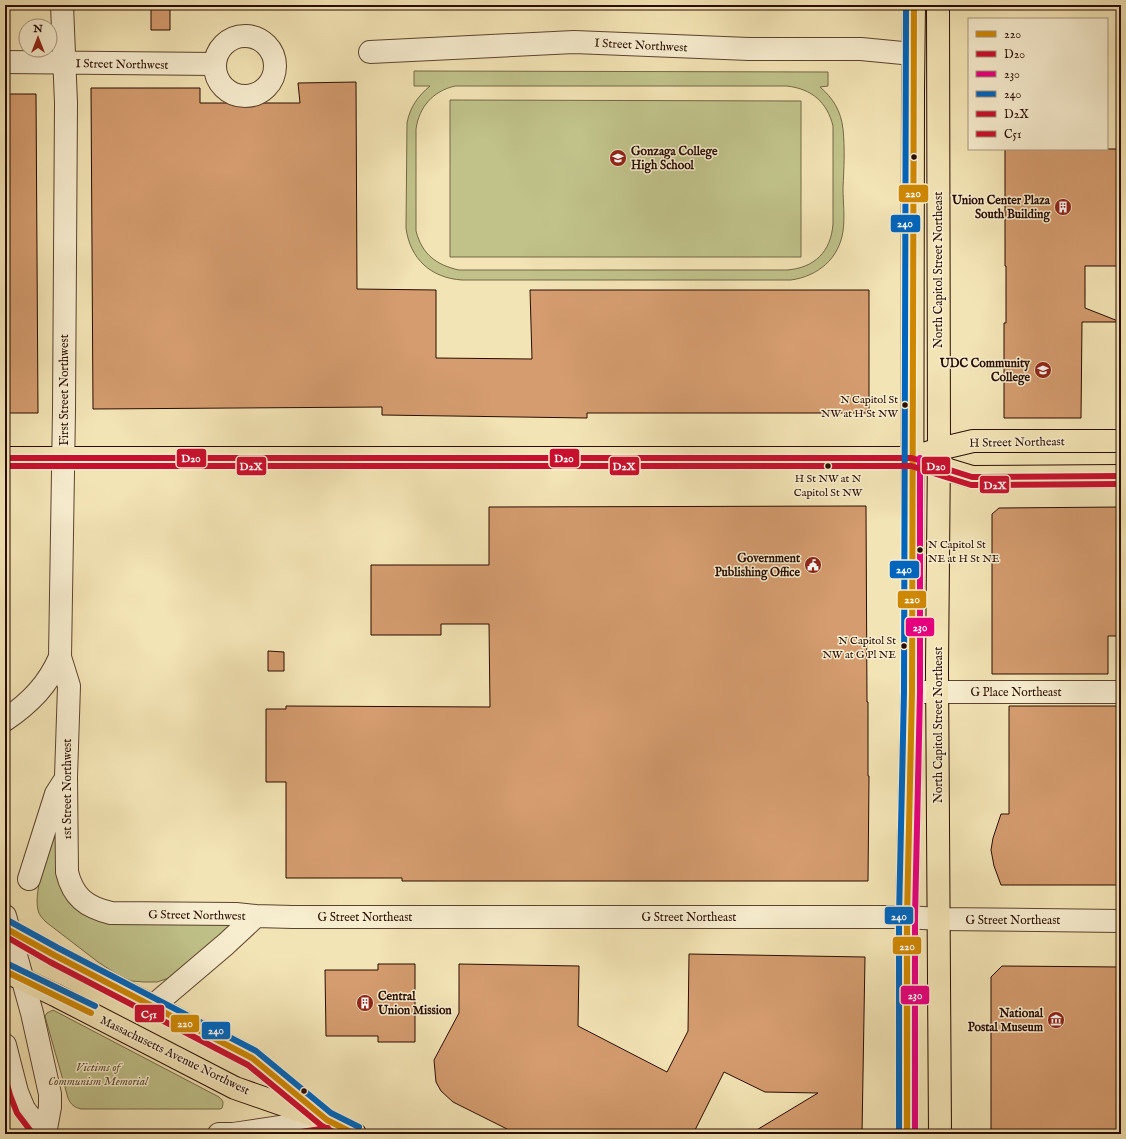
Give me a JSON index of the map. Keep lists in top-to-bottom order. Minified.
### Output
{"streets":{"main road":["North Capitol Street Northeast","H Street Northeast","Massachusetts Avenue Northwest"],"street":["I Street Northwest","First Street Northwest","G Place Northeast","1st Street Northwest","G Street Northwest","G Street Northeast"]},"crossings":[["I Street Northwest","First Street Northwest"],["North Capitol Street Northeast","H Street Northeast"],["North Capitol Street Northeast","G Place Northeast"],["North Capitol Street Northeast","G Street Northeast"],["First Street Northwest","1st Street Northwest"],["1st Street Northwest","G Street Northwest"],["G Street Northwest","G Street Northeast"],["G Street Northwest","Massachusetts Avenue Northwest"]],"parks":["Victims of Communism Memorial"],"places":{"school or university":["Gonzaga College High School","UDC Community College"],"building":["Union Center Plaza South Building","Central Union Mission"],"other":["N Capitol St NW at H St NW","H St NW at N Capitol St NW","N Capitol St NE at H St NE","N Capitol St NW at G Pl NE"],"public building":["Government Publishing Office"],"museum":["National Postal Museum"]},"lines":["transit line 220","transit line 240","transit line D20","transit line 230","transit line D2X","transit line C51"],"legend":["220","D20","230","240","D2X","C51"],"north":"top"}
